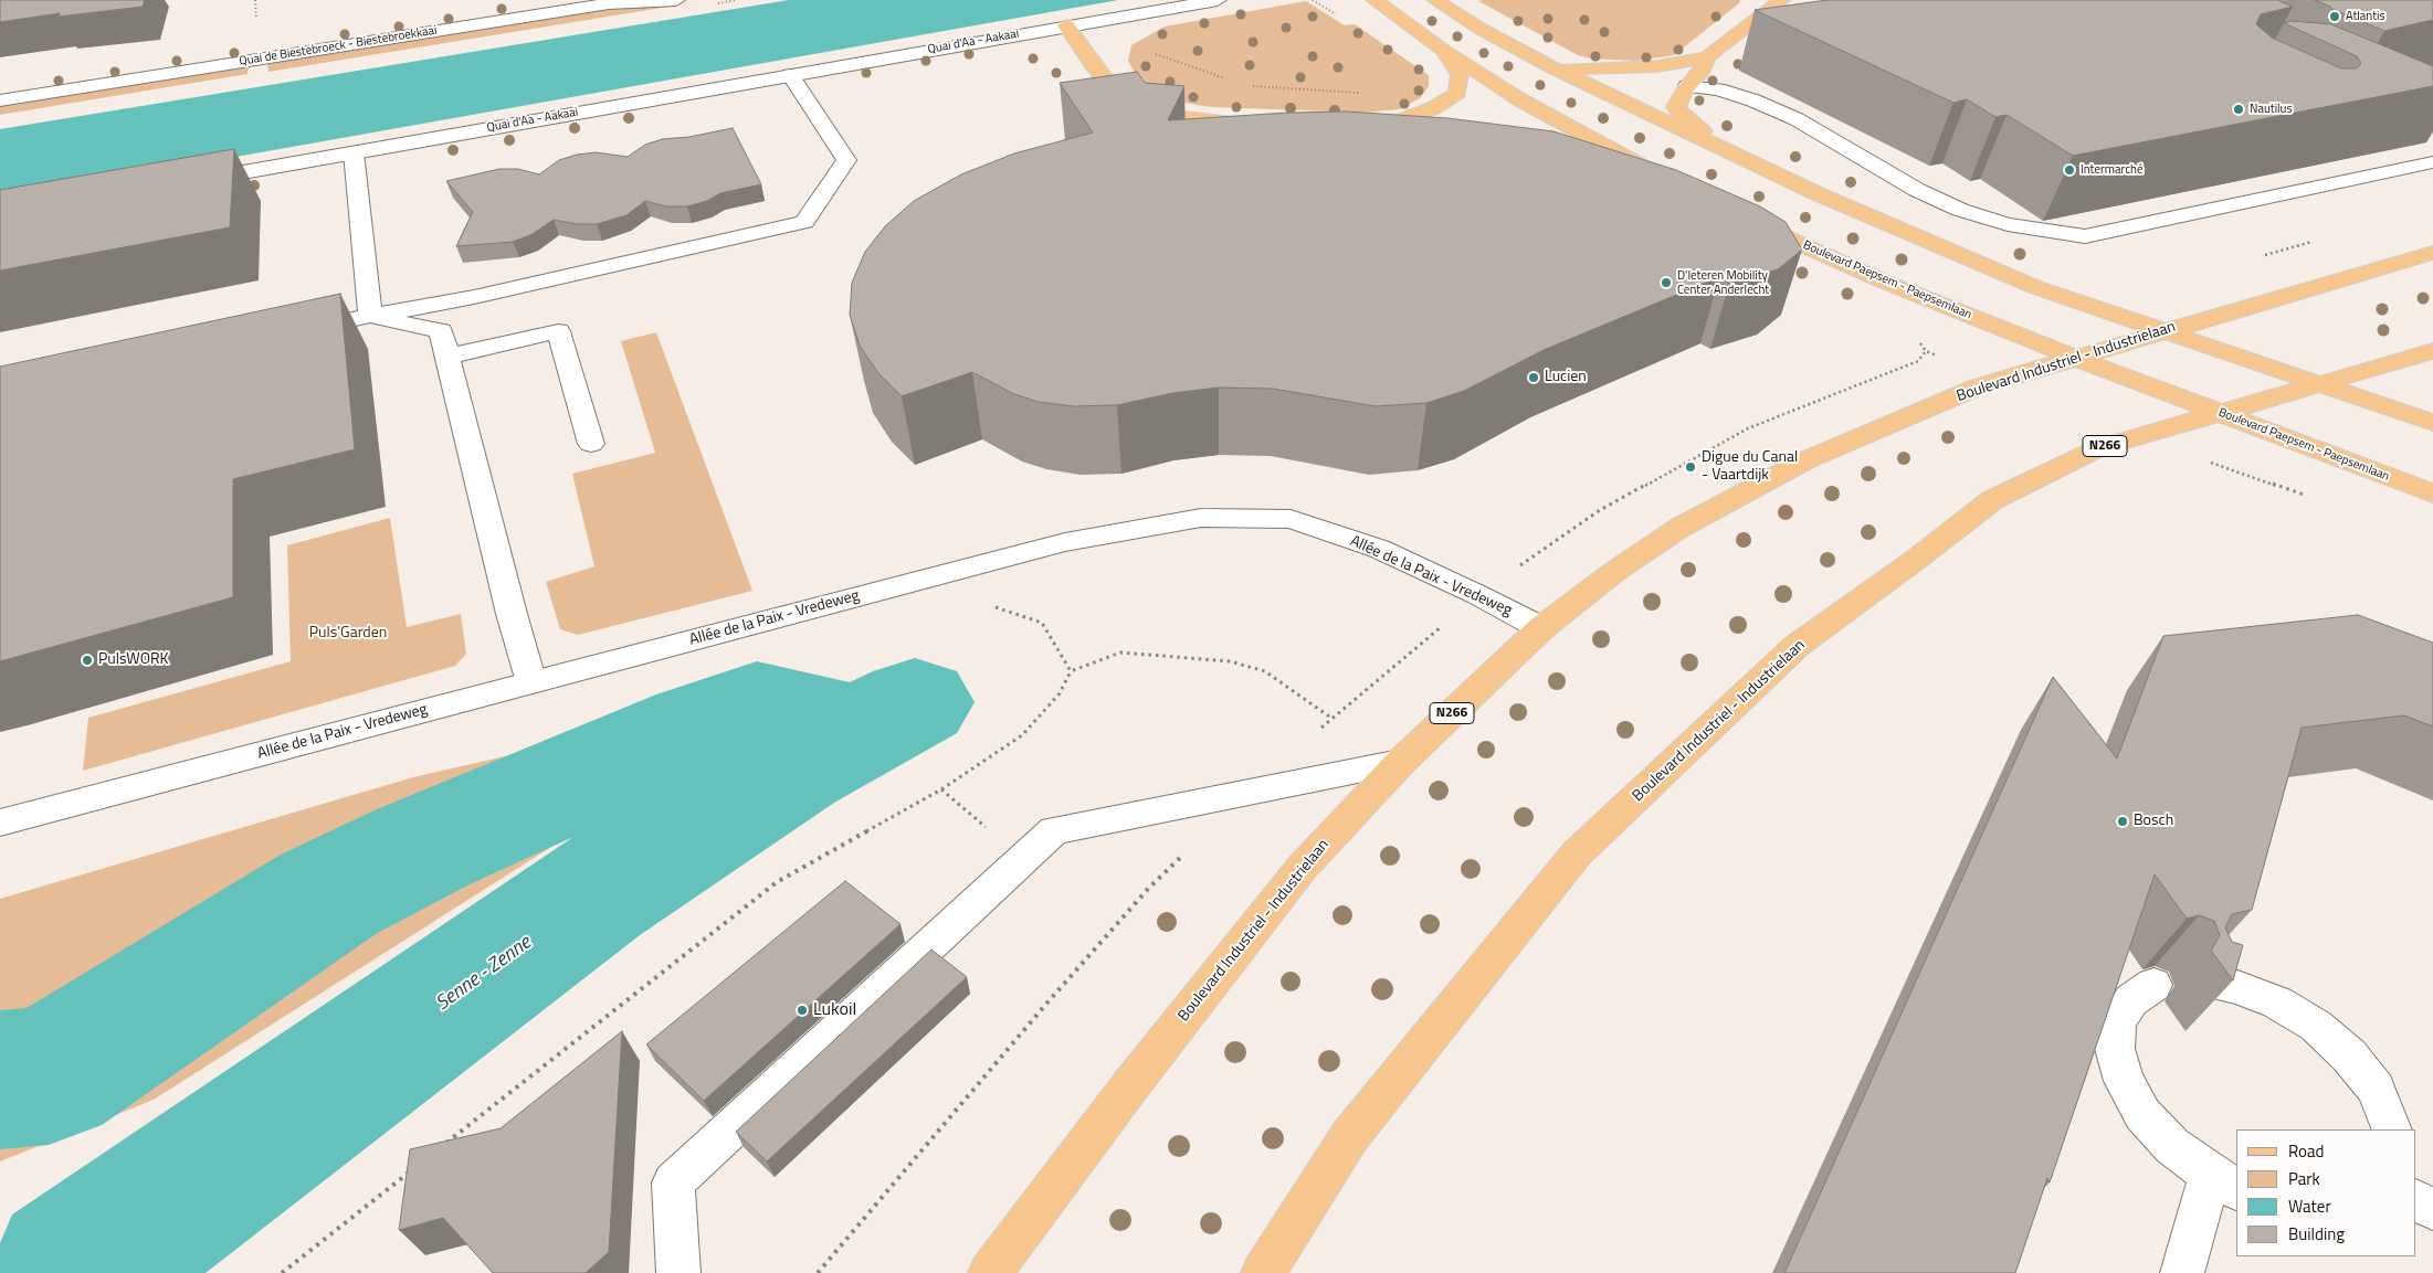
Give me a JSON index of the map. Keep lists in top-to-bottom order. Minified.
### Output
{"streets":{"main road":["Boulevard Paepsem - Paepsemlaan","Boulevard Industriel - Industrielaan","N266"],"street":["Quai d'Aa - Aakaai","Quai de Biestebroeck - Biestebroekkaai","Allée de la Paix - Vredeweg"]},"crossings":[["Boulevard Paepsem - Paepsemlaan","Boulevard Industriel - Industrielaan"],["Boulevard Industriel - Industrielaan","Allée de la Paix - Vredeweg"]],"water":["Senne - Zenne"],"parks":["Puls'Garden"],"places":["Atlantis","Nautilus","Intermarché","D'Ieteren Mobility Center Anderlecht","Lucien","Digue du Canal - Vaartdijk","PulsWORK","Bosch","Lukoil"],"legend":["Road","Park","Water","Building"]}
